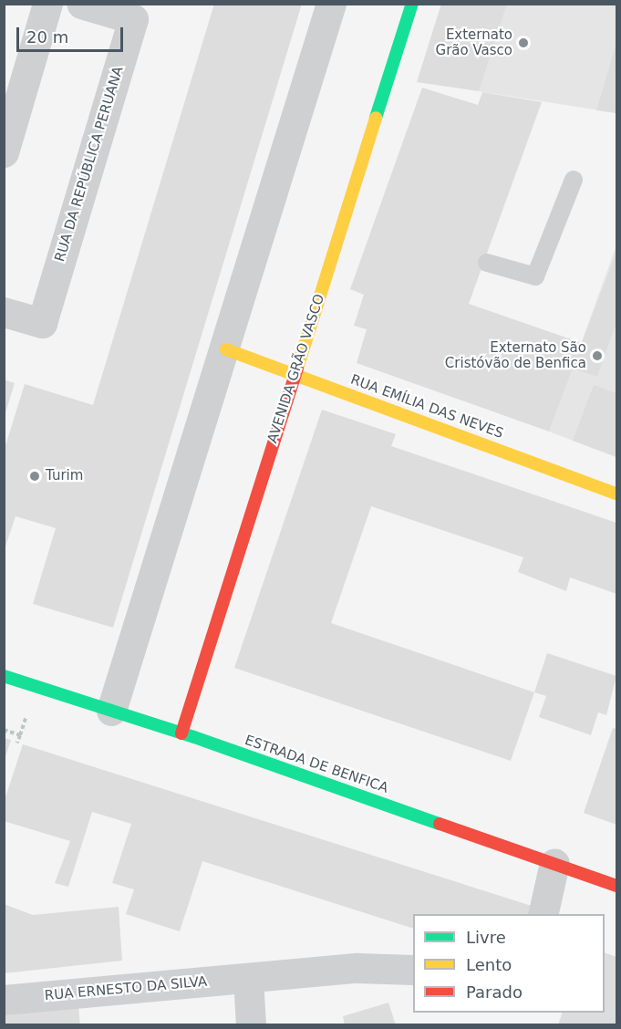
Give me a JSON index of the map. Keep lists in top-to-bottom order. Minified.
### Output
{"streets":{"street":["RUA DA REPÚBLICA PERUANA","AVENIDA GRÃO VASCO","RUA EMÍLIA DAS NEVES","ESTRADA DE BENFICA","RUA ERNESTO DA SILVA"]},"crossings":[["AVENIDA GRÃO VASCO","RUA EMÍLIA DAS NEVES"],["AVENIDA GRÃO VASCO","ESTRADA DE BENFICA"]],"places":["Externato Grão Vasco","Externato São Cristóvão de Benfica","Turim"],"legend":["Livre","Lento","Parado"],"scale_bar":"20 m"}
